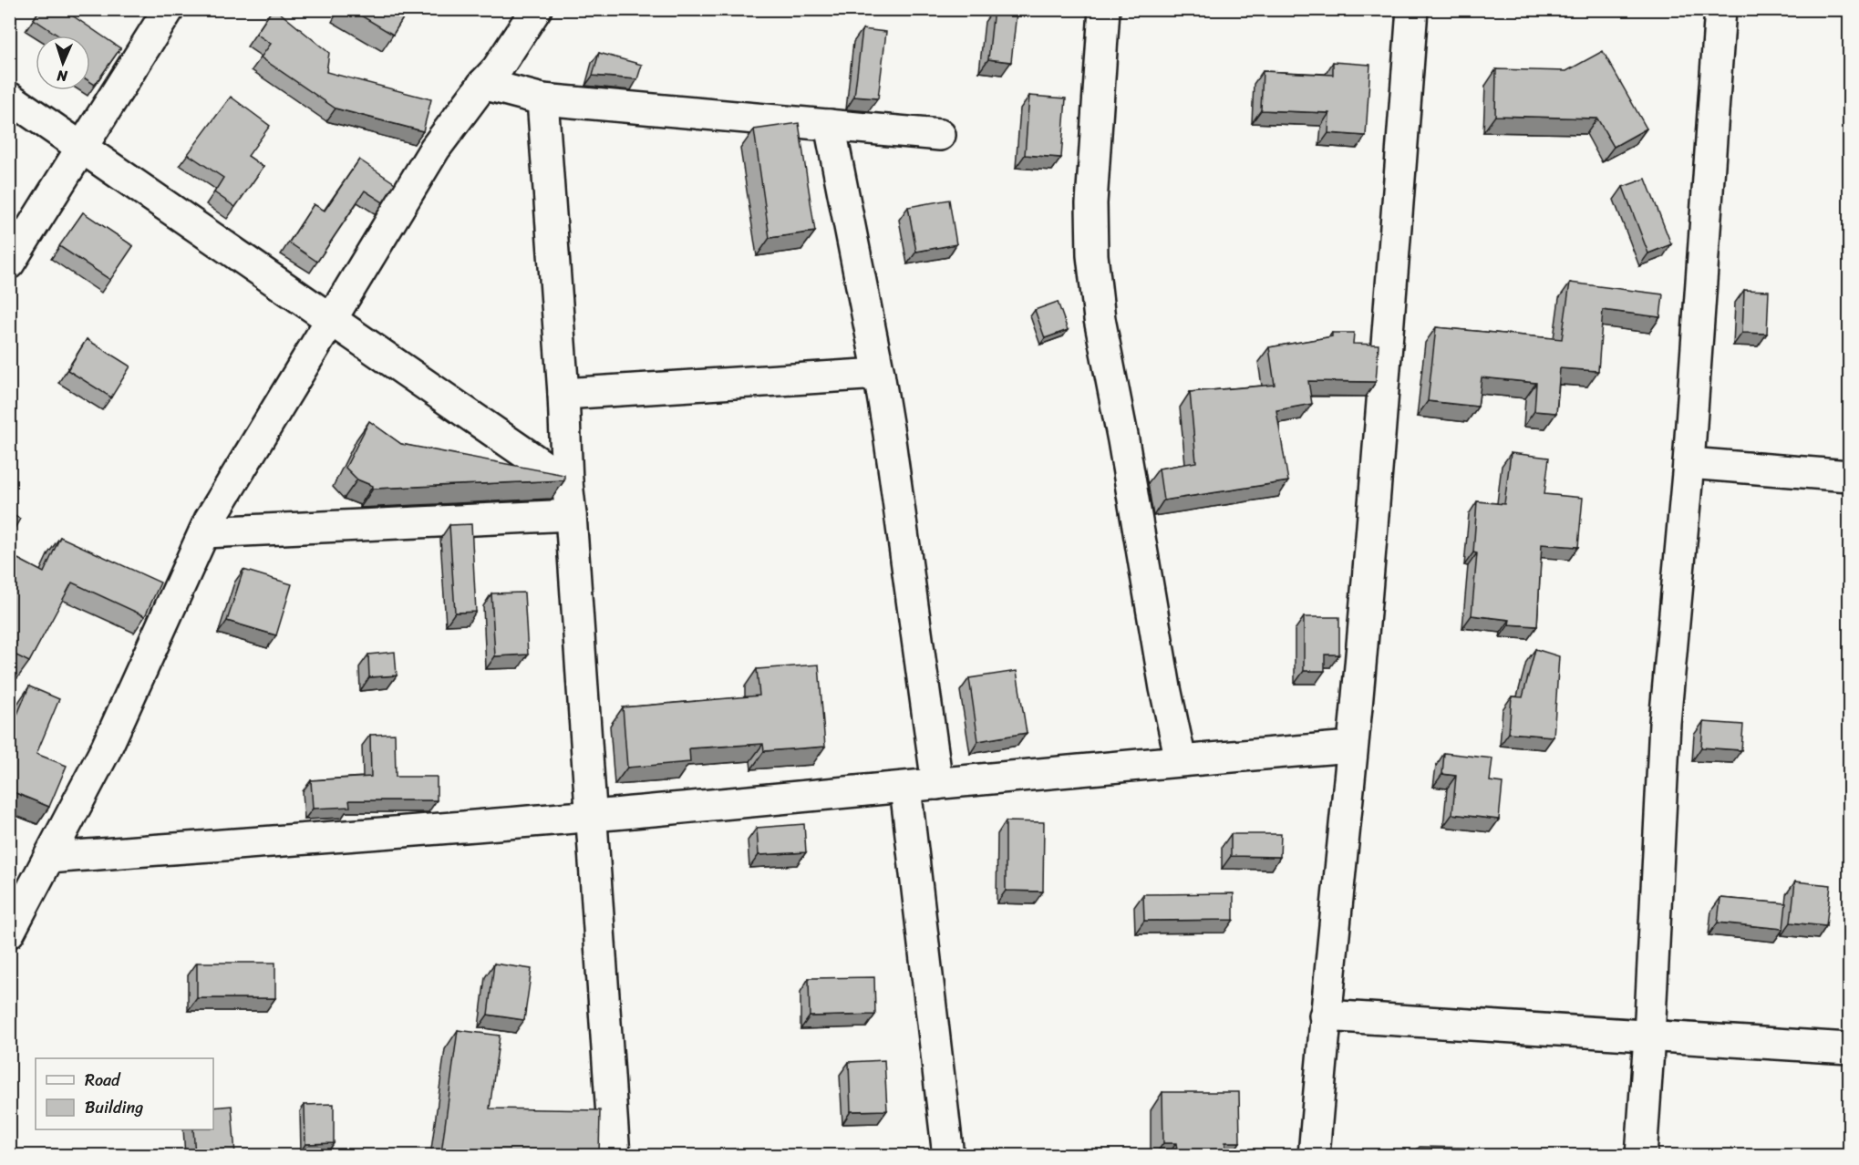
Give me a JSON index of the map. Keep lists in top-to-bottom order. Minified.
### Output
{"legend":["Road","Building"],"north":"bottom"}
